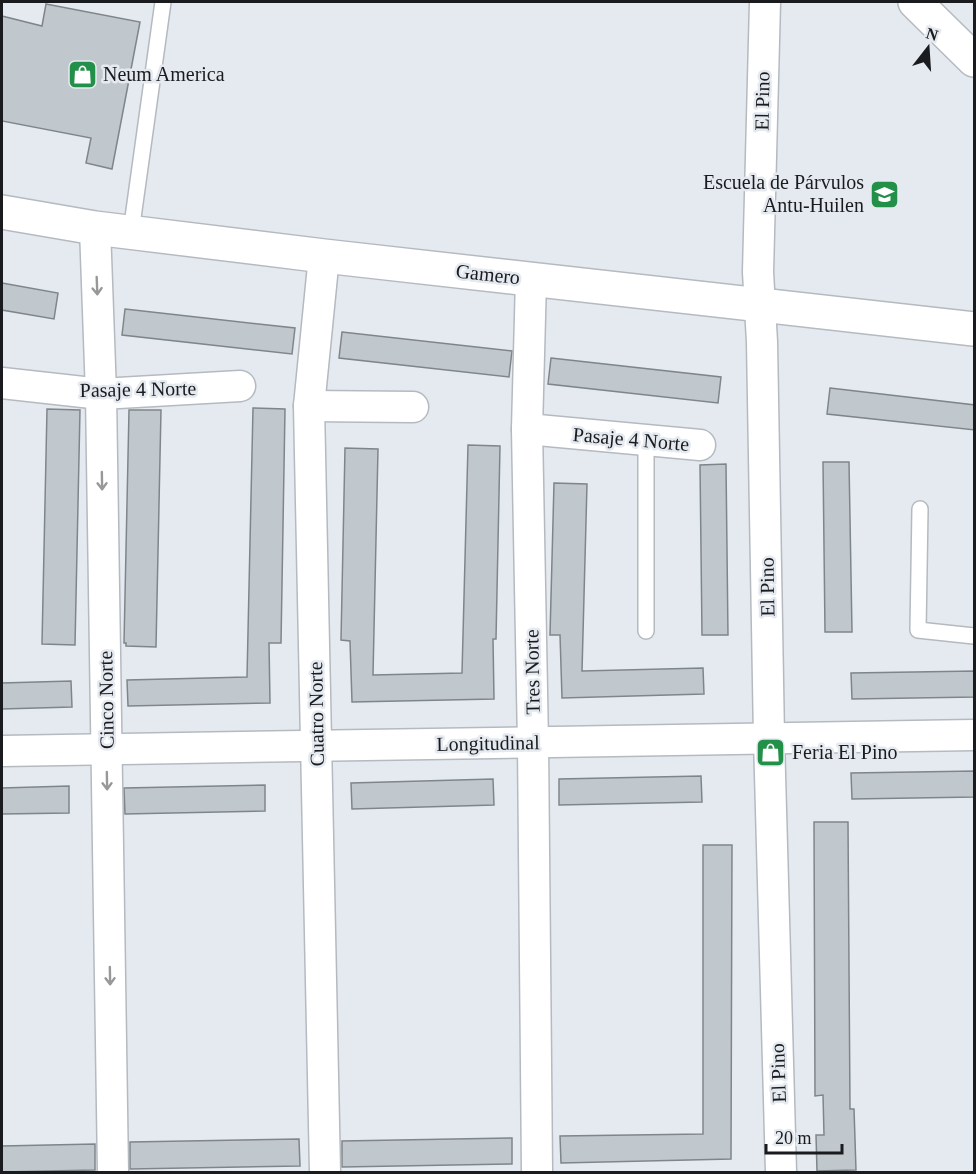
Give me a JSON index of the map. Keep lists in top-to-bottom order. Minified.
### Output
{"streets":{"street":["El Pino","Gamero","Pasaje 4 Norte","Tres Norte","Cinco Norte","Cuatro Norte","Longitudinal"]},"crossings":[["El Pino","Gamero"],["El Pino","Longitudinal"],["Gamero","Tres Norte"],["Gamero","Cinco Norte"],["Gamero","Cuatro Norte"],["Pasaje 4 Norte","Tres Norte"],["Pasaje 4 Norte","Cinco Norte"],["Tres Norte","Longitudinal"],["Cinco Norte","Longitudinal"],["Cuatro Norte","Longitudinal"]],"one_way":["Cinco Norte"],"places":{"shop":["Neum America","Feria El Pino"],"school or university":["Escuela de Párvulos Antu-Huilen"]},"scale_bar":"20 m","north":"top"}
